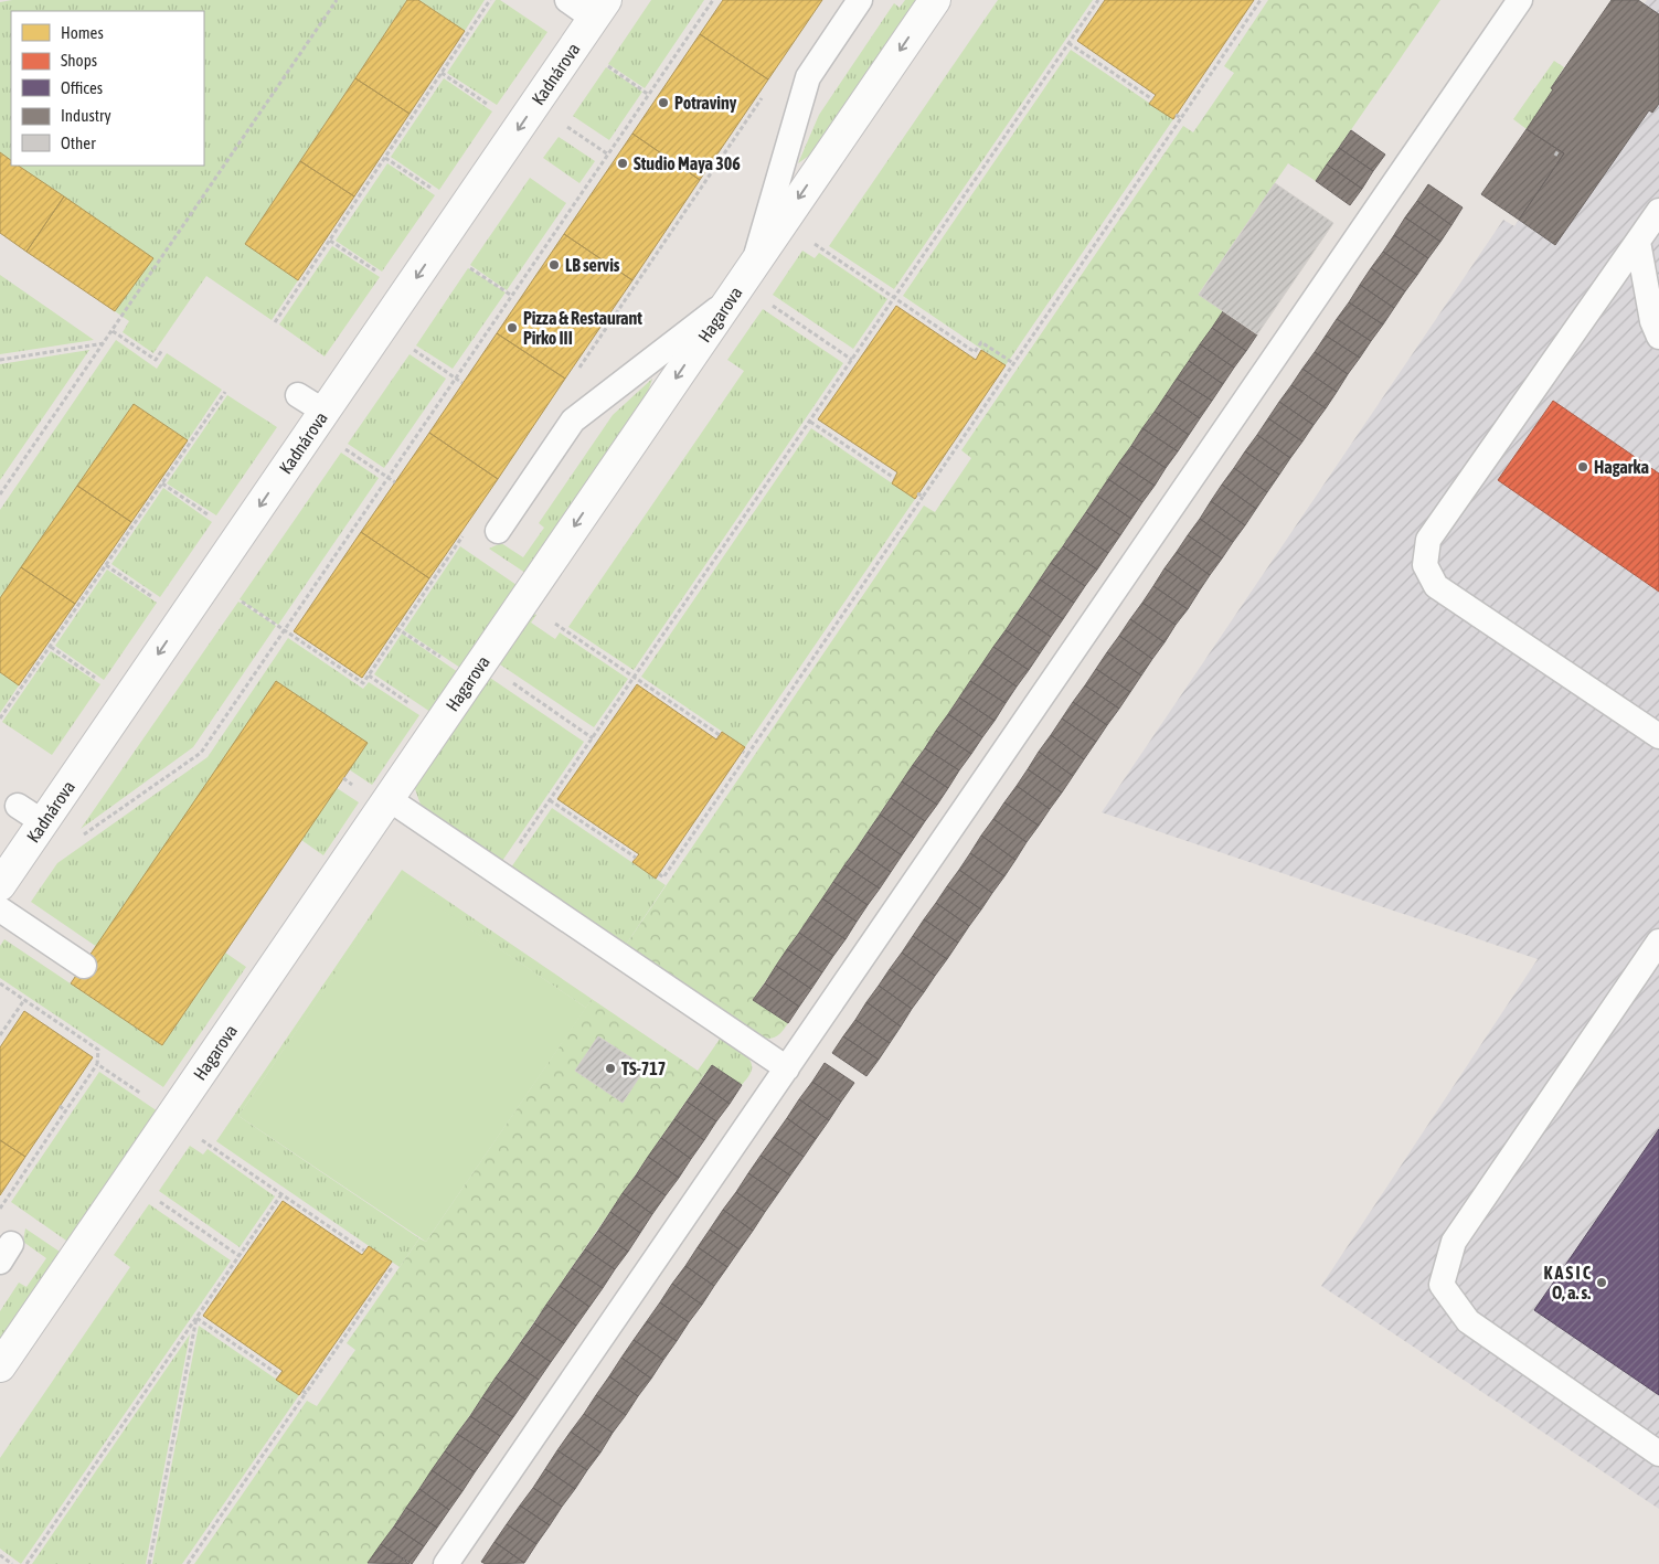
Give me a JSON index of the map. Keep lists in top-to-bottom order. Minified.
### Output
{"streets":{"street":["Kadnárova","Hagarova"]},"one_way":["Kadnárova","Hagarova"],"places":["Potraviny","Studio Maya 306","LB servis","Pizza & Restaurant Pirko III","Hagarka","TS-717","K A S I C O, a. s."],"legend":["Homes","Shops","Offices","Industry","Other"]}
